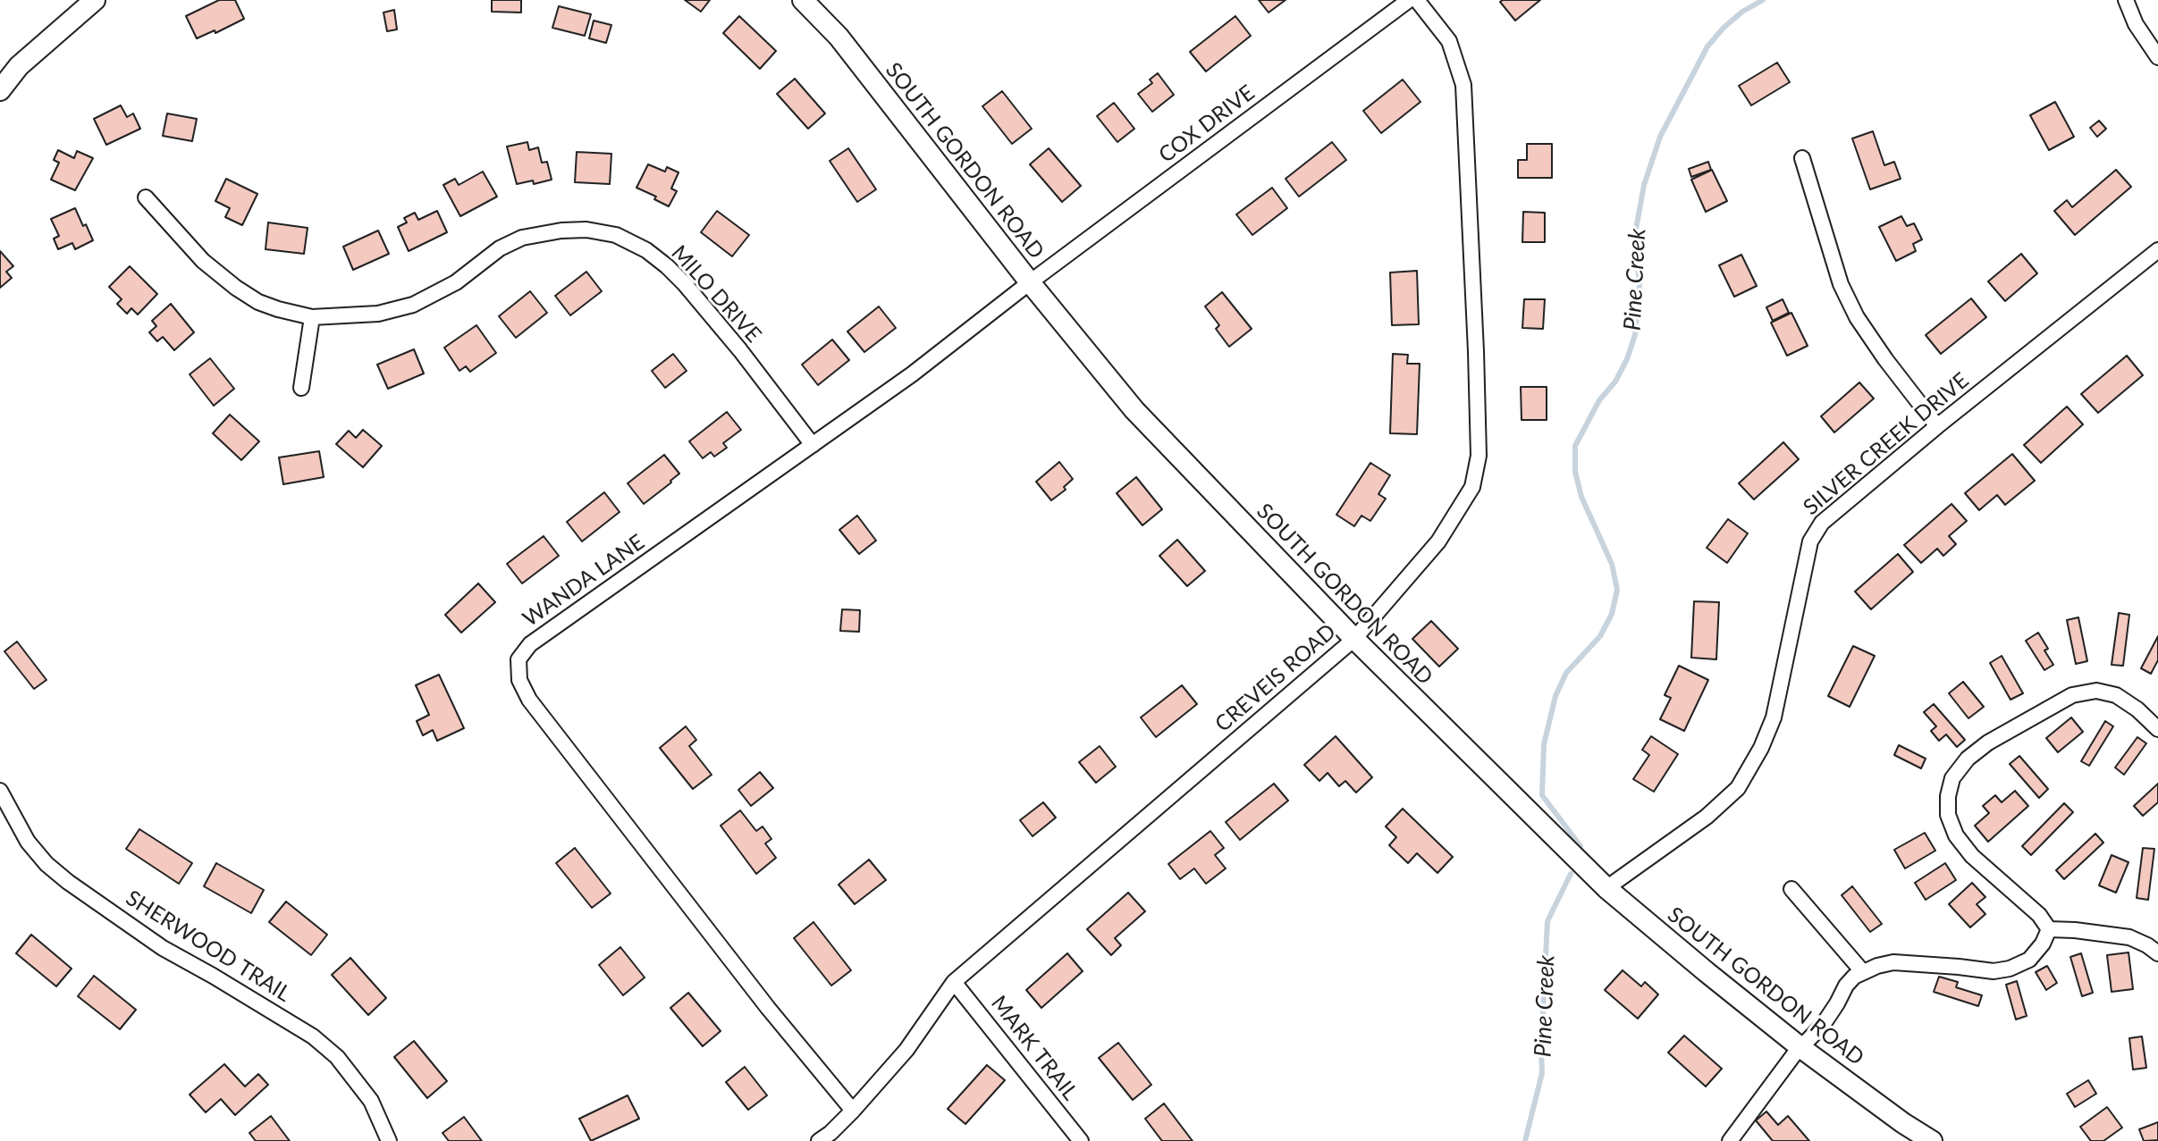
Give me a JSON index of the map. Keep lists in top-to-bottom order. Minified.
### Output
{"streets":{"street":["COX DRIVE","SOUTH GORDON ROAD","MILO DRIVE","SILVER CREEK DRIVE","WANDA LANE","CREVEIS ROAD","SHERWOOD TRAIL","MARK TRAIL"]},"crossings":[["COX DRIVE","SOUTH GORDON ROAD"],["COX DRIVE","WANDA LANE"],["SOUTH GORDON ROAD","SILVER CREEK DRIVE"],["SOUTH GORDON ROAD","WANDA LANE"],["SOUTH GORDON ROAD","CREVEIS ROAD"],["MILO DRIVE","WANDA LANE"],["WANDA LANE","CREVEIS ROAD"],["CREVEIS ROAD","MARK TRAIL"]],"water":["Pine Creek"]}
